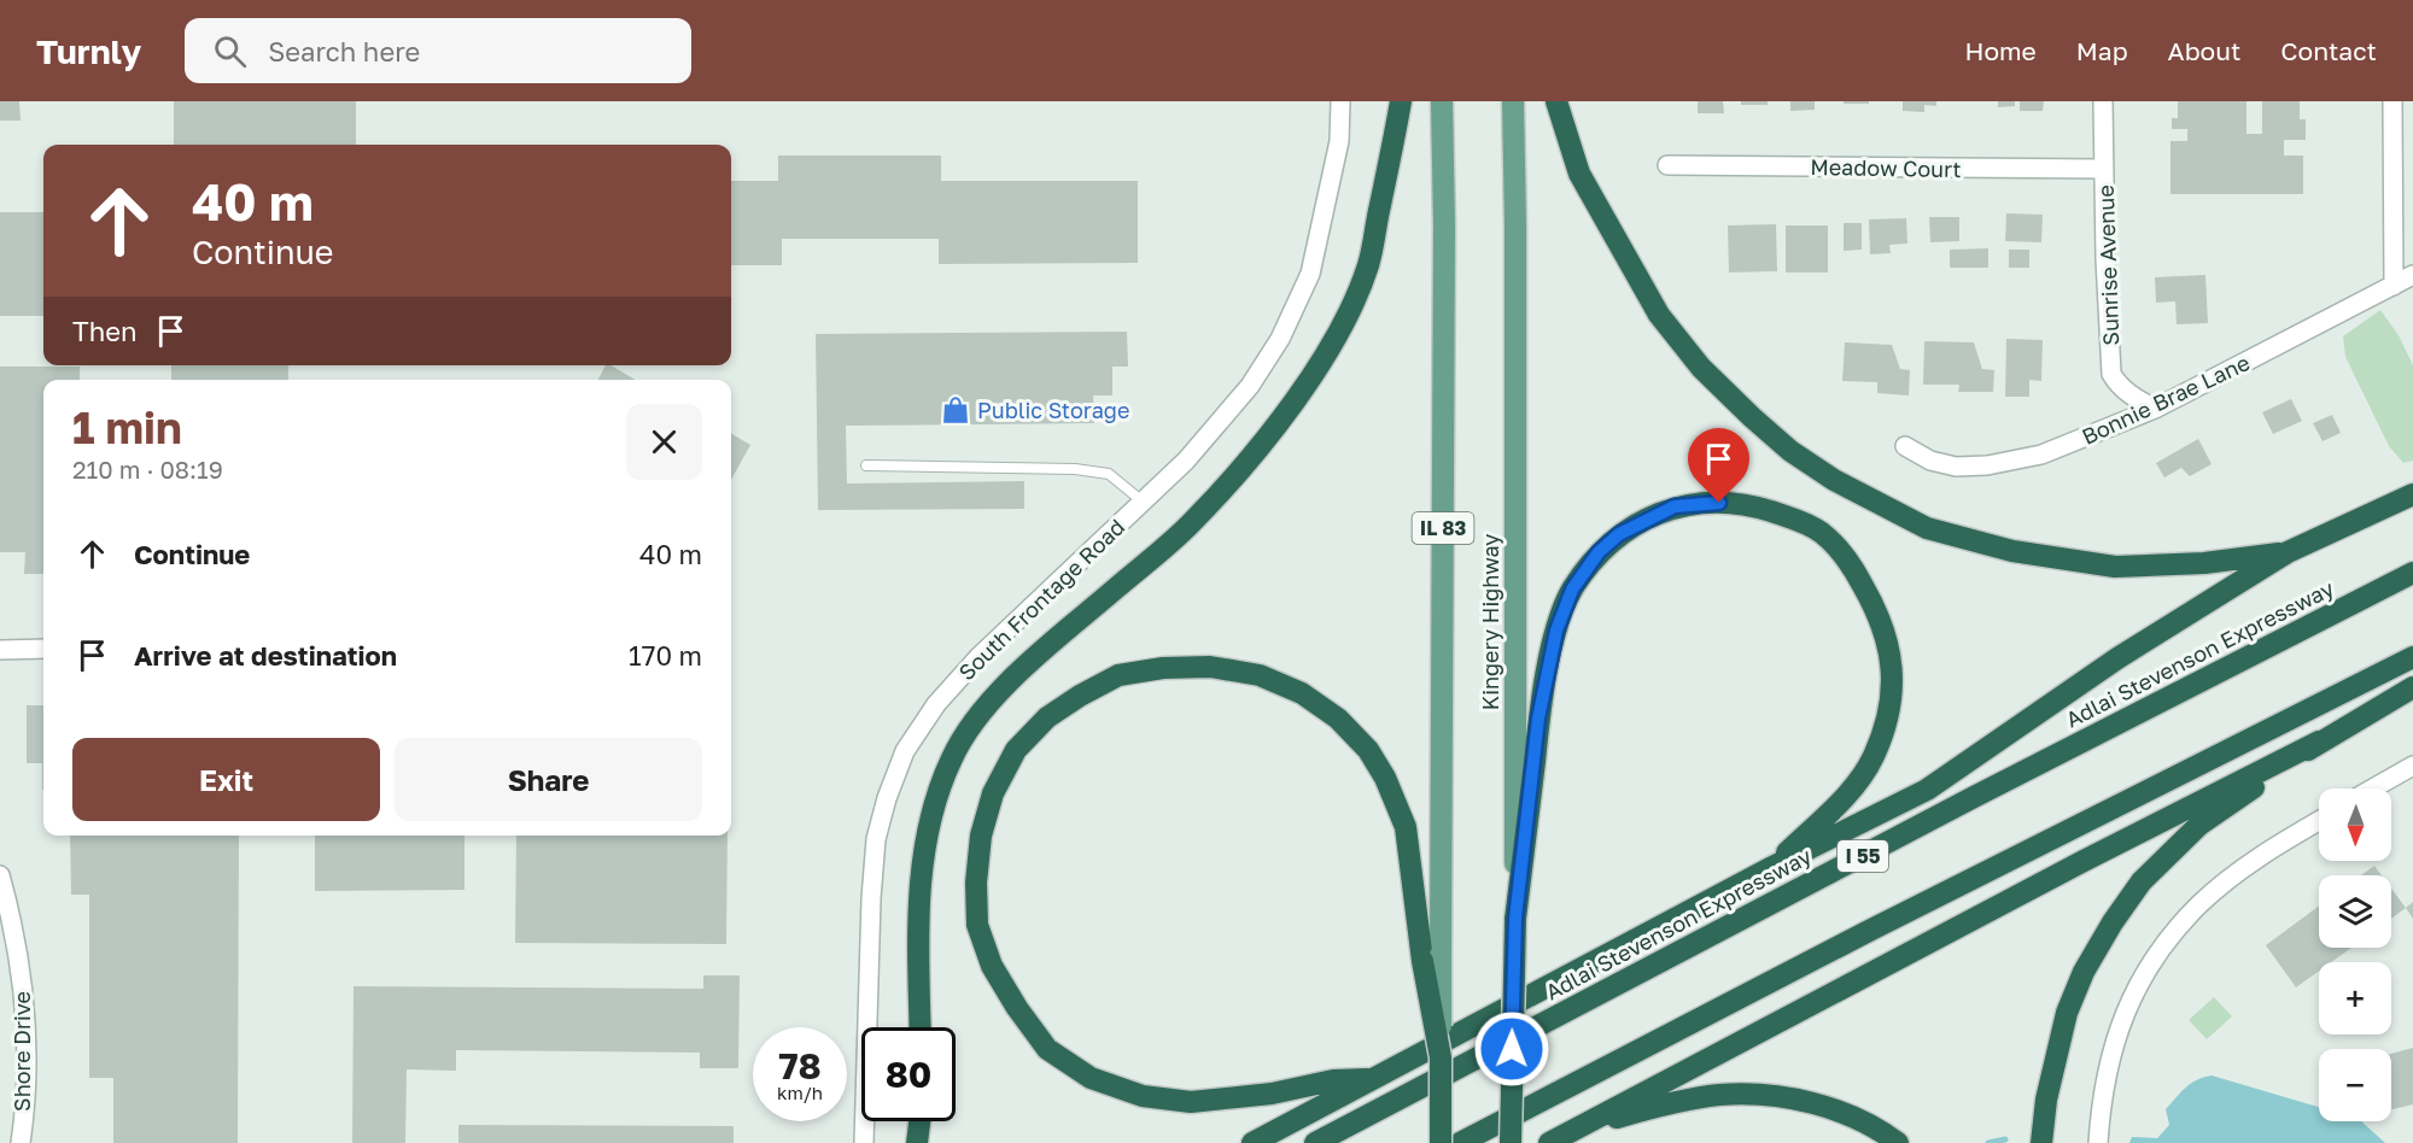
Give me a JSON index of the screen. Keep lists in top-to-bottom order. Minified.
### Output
{"streets":{"highway":["Kingery Highway","Adlai Stevenson Expressway","I 55"],"main road":["IL 83"],"street":["Meadow Court","Sunrise Avenue","Bonnie Brae Lane","South Frontage Road","Shore Drive"]},"crossings":[["Meadow Court","Sunrise Avenue"],["Sunrise Avenue","Bonnie Brae Lane"]],"places":{"shop":["Public Storage"]},"north":"bottom","page":{"header":"Turnly","search":"Search here","nav":["Home","Map","About","Contact"],"turn":["40 m","Continue"],"then":"Then","heading":["1 min","210 m · 08:19"],"list":[{"name":"Continue","value":"40 m"},{"name":"Arrive at destination","value":"170 m"}],"buttons":["Exit","Share"],"map_buttons":["+","−"],"speed":"78 km/h","limit":"80"}}
